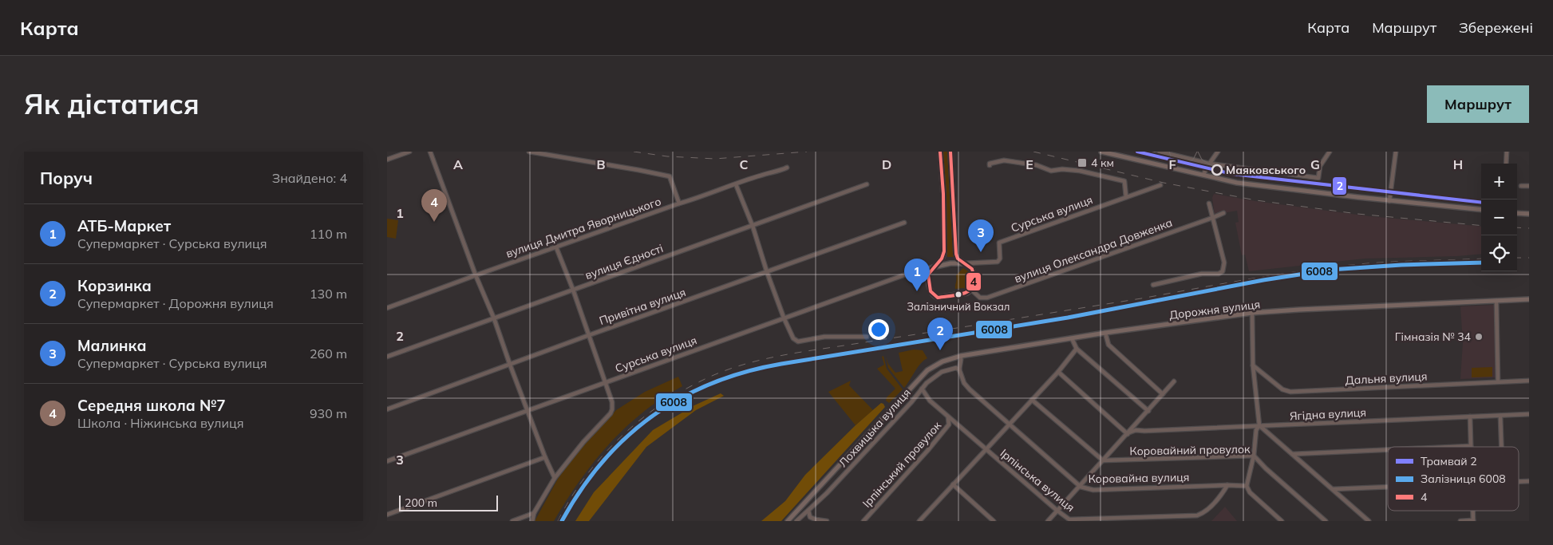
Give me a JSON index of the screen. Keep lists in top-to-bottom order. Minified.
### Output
{"streets":{"main road":["Дорожня вулиця"],"street":["Сурська вулиця","вулиця Дмитра Яворницького","вулиця Олександра Довженка","вулиця Єдності","Привітна вулиця","Дальня вулиця","Ягідна вулиця","Лохвицька вулиця","Коровайний провулок","Ірпінський провулок","Коровайна вулиця","Ірпінська вулиця"]},"crossings":[["Сурська вулиця","вулиця Олександра Довженка"],["Лохвицька вулиця","Коровайна вулиця"],["Лохвицька вулиця","Ірпінська вулиця"],["Ірпінський провулок","Ірпінська вулиця"],["Коровайна вулиця","Ірпінська вулиця"]],"places":{"transit":["4 км"],"other":["Маяковського","Залізничний Вокзал","Гімназія № 34"]},"lines":["tram line 2","transit line 4","rail line 6008"],"legend":["Трамвай 2","Залізниця 6008","4"],"scale_bar":"200 m","page":{"header":"Карта","nav":["Карта","Маршрут","Збережені"],"buttons":"Маршрут","title":"Як дістатися","heading":["Поруч","Знайдено: 4"],"map_buttons":["+","−"],"pins":["4","3","1","2"],"list":[{"mark":"1","name":"АТБ-Маркет","note":"Супермаркет · Сурська вулиця","value":"110 m"},{"mark":"2","name":"Корзинка","note":"Супермаркет · Дорожня вулиця","value":"130 m"},{"mark":"3","name":"Малинка","note":"Супермаркет · Сурська вулиця","value":"260 m"},{"mark":"4","name":"Середня школа №7","note":"Школа · Ніжинська вулиця","value":"930 m"}],"scale":"200 m"},"grid":{"columns":["A","B","C","D","E","F","G","H"],"rows":["1","2","3"]}}
